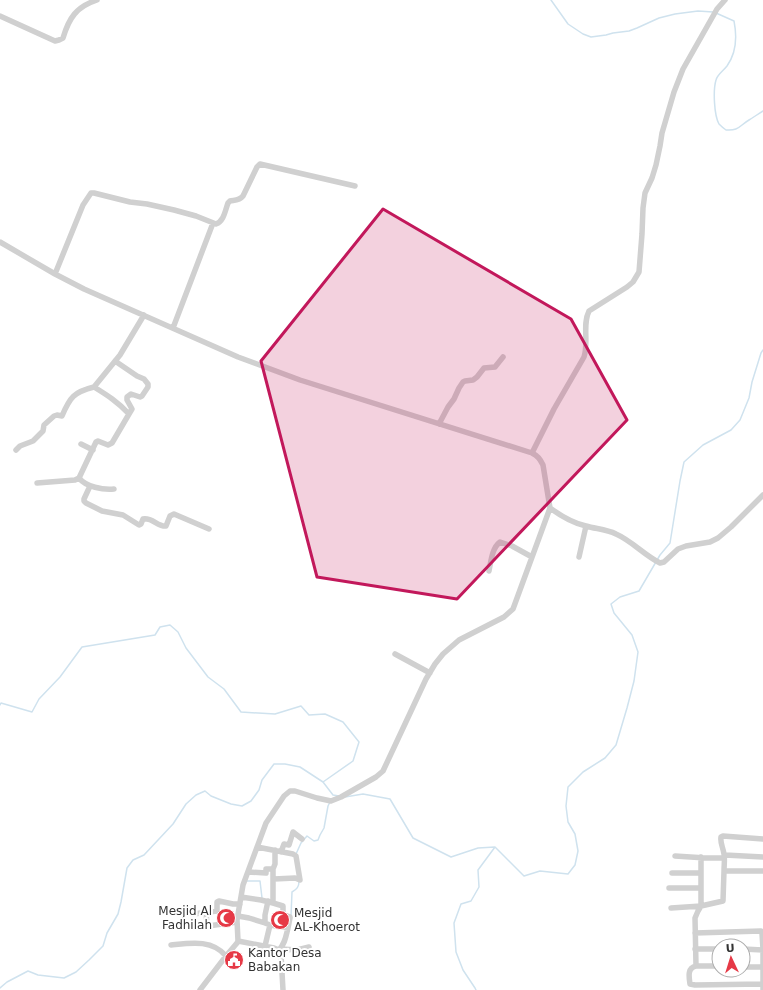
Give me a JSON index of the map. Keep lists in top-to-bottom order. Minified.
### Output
{"places":{"mosque":["Mesjid Al Fadhilah","Mesjid AL-Khoerot"],"public building":["Kantor Desa Babakan"]},"north":"top"}
